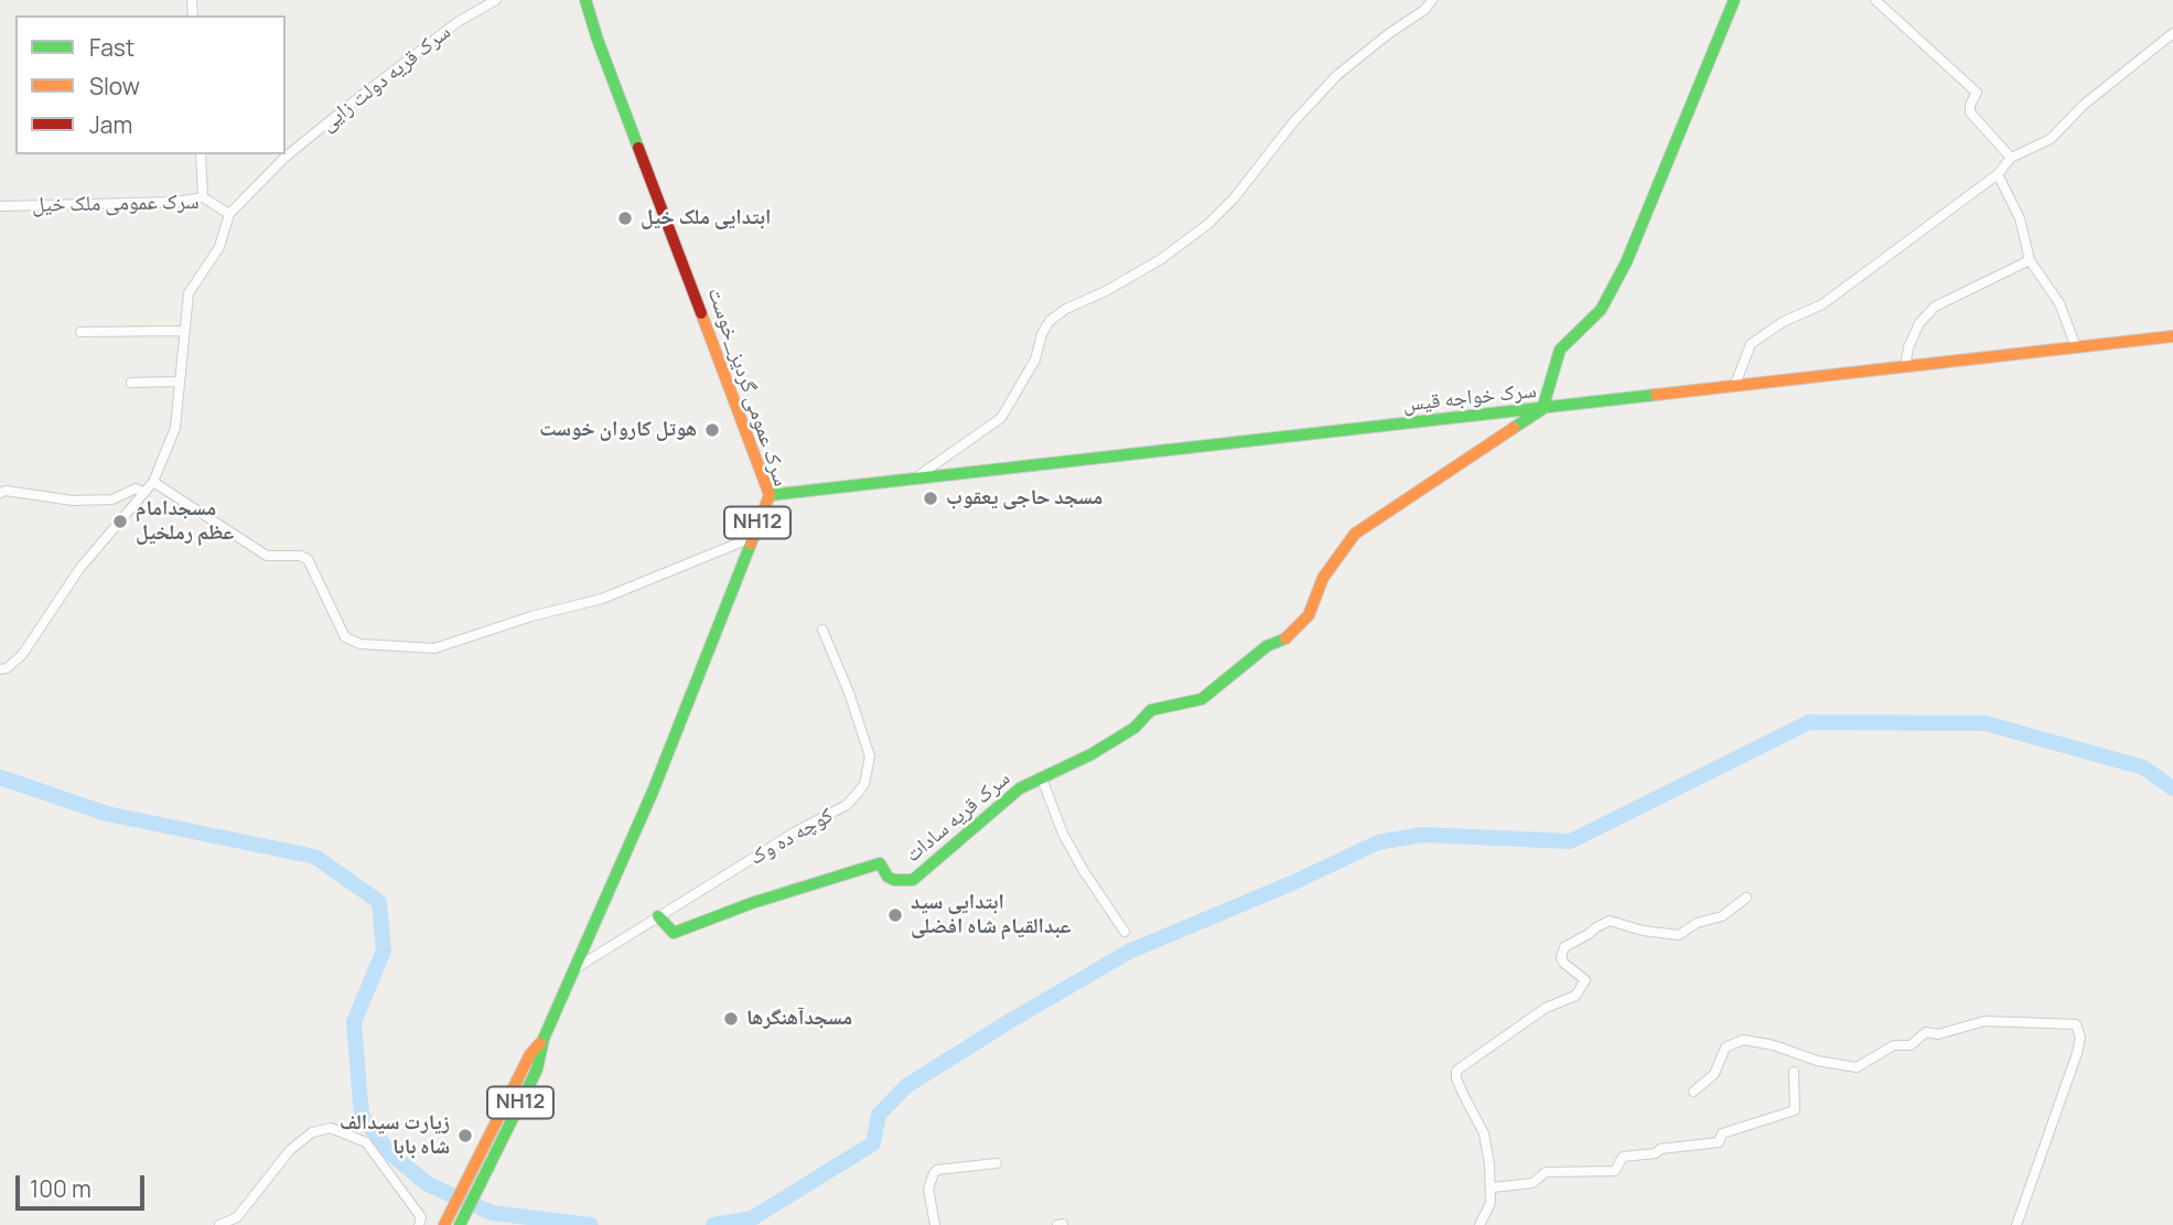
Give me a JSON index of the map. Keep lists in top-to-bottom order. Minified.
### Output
{"streets":{"main road":["سرک عمومی گردیز_خوست","سرک خواجه قیس","NH12","سرک قریه سادات"],"street":["سرک قریه دولت زایی","سرک عمومی ملک خیل","کوچه ده وک"]},"crossings":[["سرک قریه دولت زایی","سرک عمومی ملک خیل"],["سرک عمومی گردیز_خوست","سرک خواجه قیس"],["سرک عمومی گردیز_خوست","کوچه ده وک"],["سرک خواجه قیس","سرک قریه سادات"],["سرک قریه سادات","کوچه ده وک"]],"places":["ابتدایی ملک خیل","هوتل کاروان خوست","مسجد حاجی یعقوب","مسجدامام عظم رملخیل","ابتدایی سید عبدالقیام شاه افضلی","مسجدآهنگرها","زیارت سیدالف شاه بابا"],"legend":["Fast","Slow","Jam"],"scale_bar":"100 m"}
